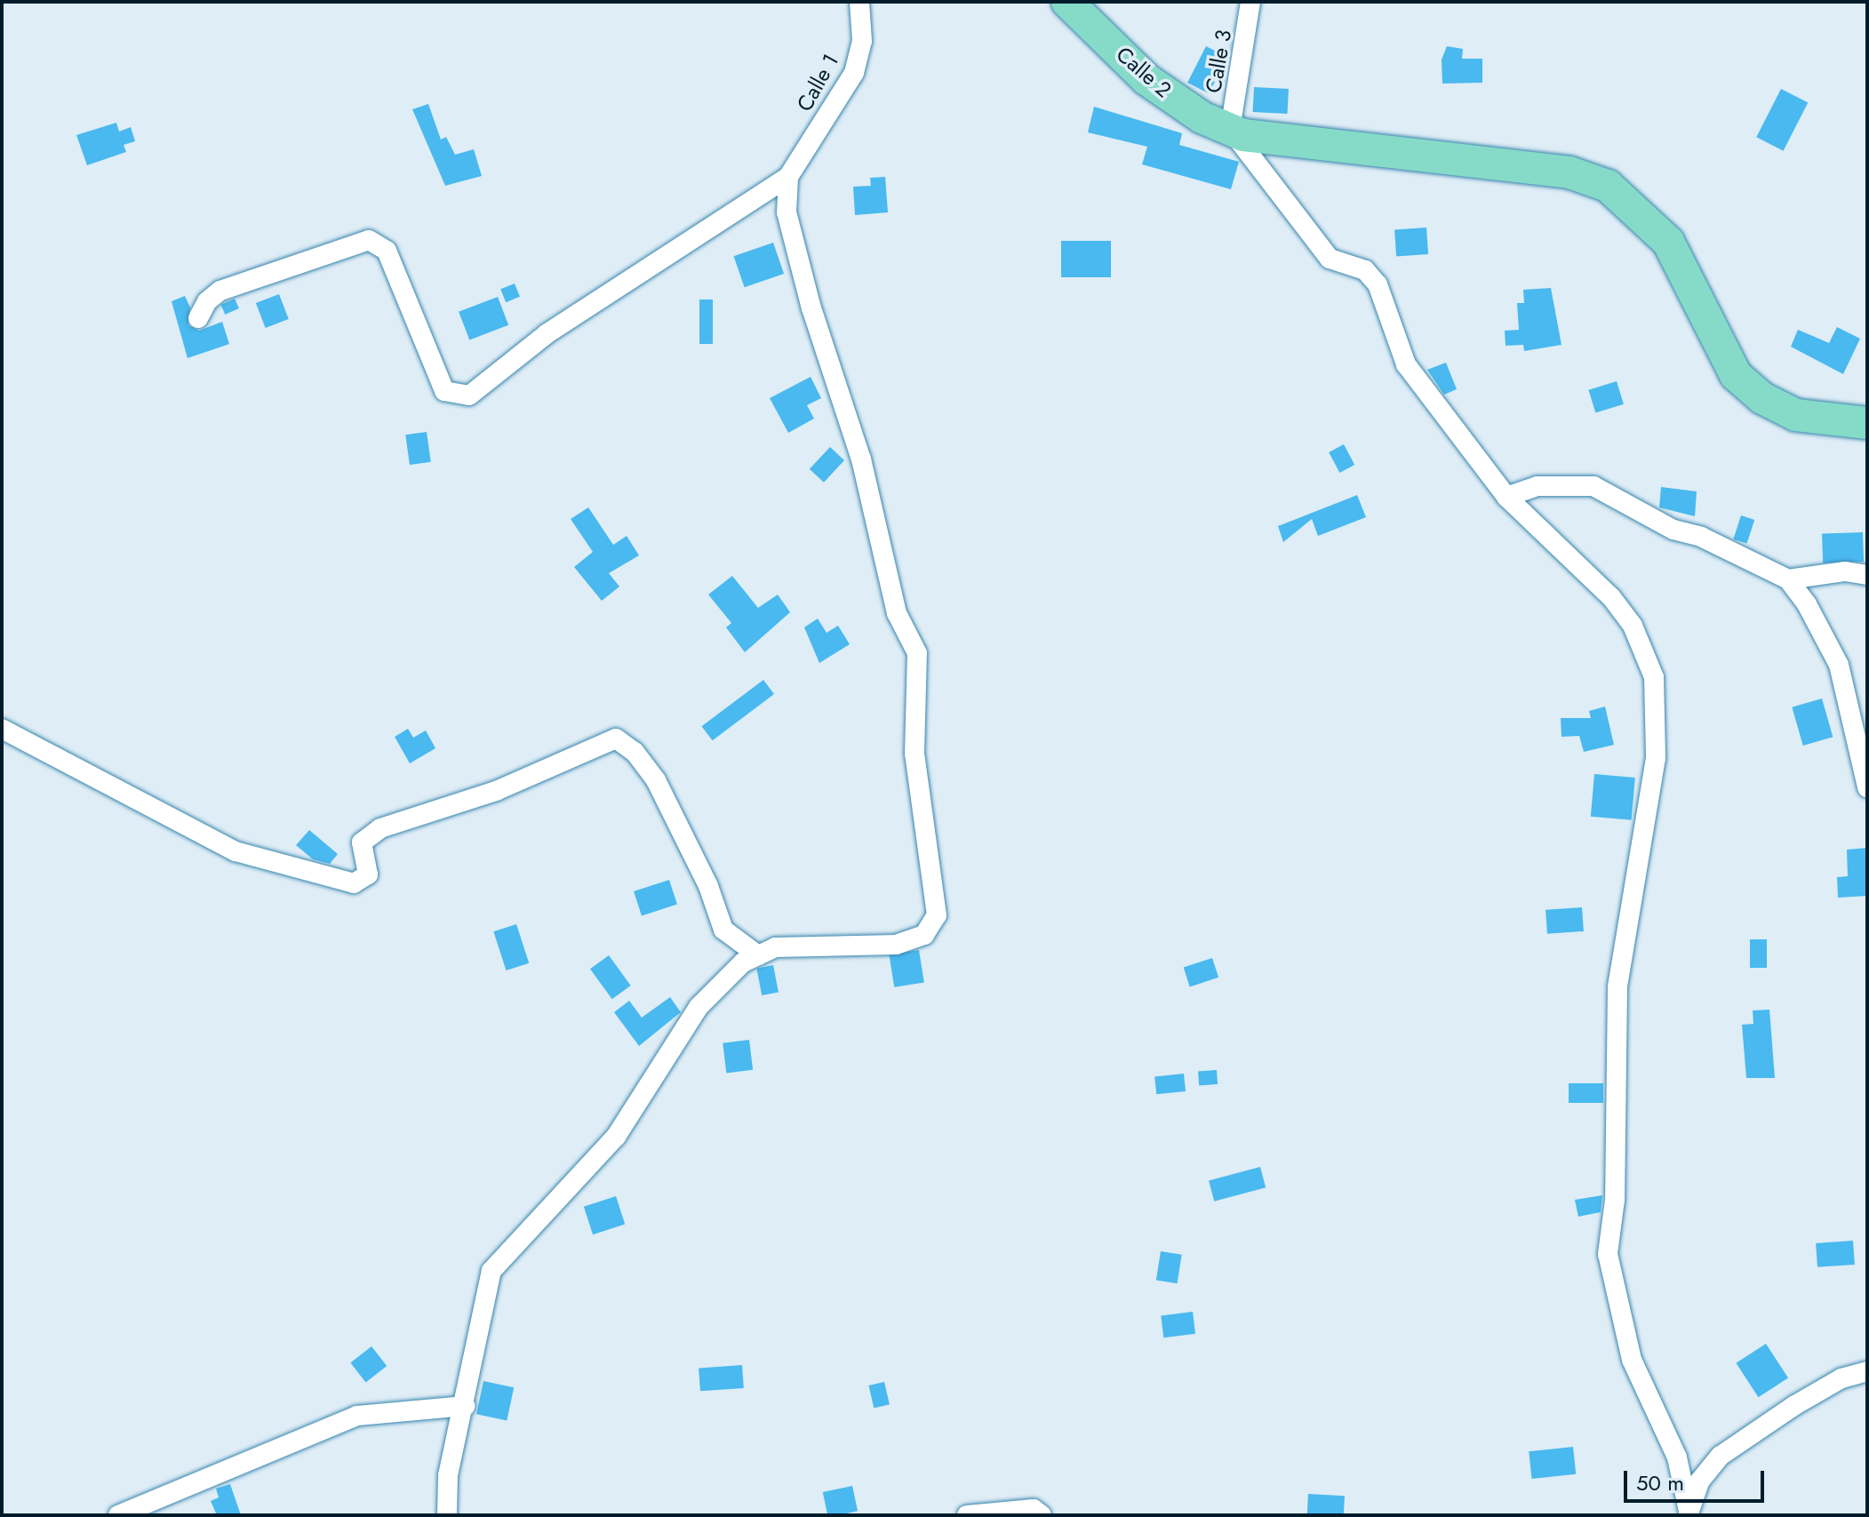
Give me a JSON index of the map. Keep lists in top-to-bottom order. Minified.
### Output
{"streets":{"main road":["Calle 2"],"street":["Calle 3","Calle 1"]},"crossings":[["Calle 3","Calle 2"]],"scale_bar":"50 m"}
